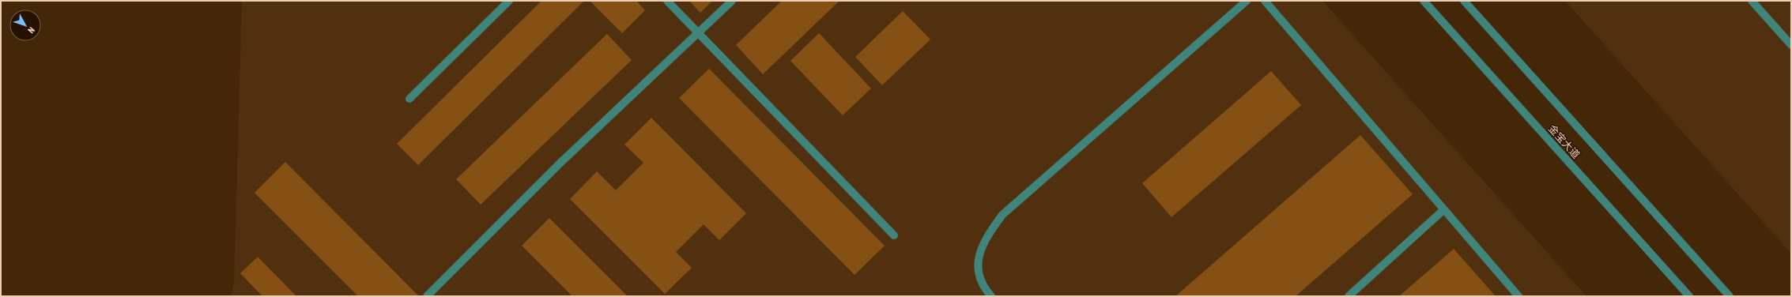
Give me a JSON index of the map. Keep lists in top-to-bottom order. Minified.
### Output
{"streets":{"street":["金宝大道"]},"north":"bottom right"}
